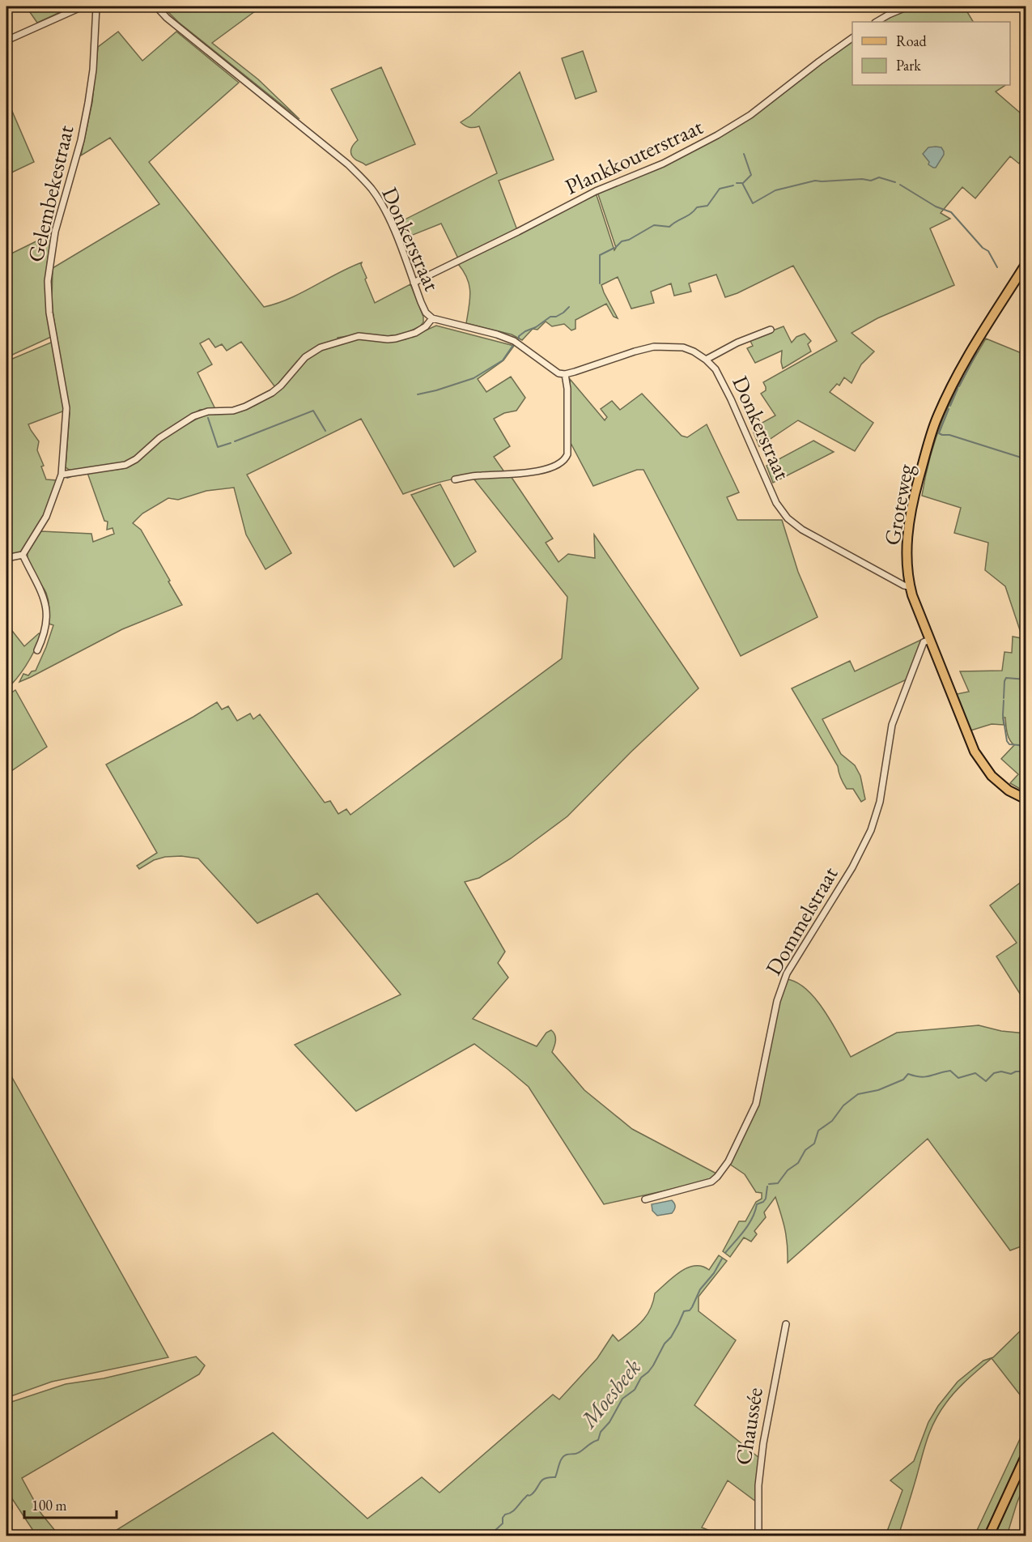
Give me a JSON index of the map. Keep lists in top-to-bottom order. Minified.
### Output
{"streets":{"main road":["Groteweg"],"street":["Plankkouterstraat","Gelembekestraat","Donkerstraat","Dommelstraat","Chaussée"]},"crossings":[["Plankkouterstraat","Donkerstraat"],["Donkerstraat","Groteweg"],["Groteweg","Dommelstraat"]],"water":["Moesbeek"],"legend":["Road","Park"],"scale_bar":"100 m"}
